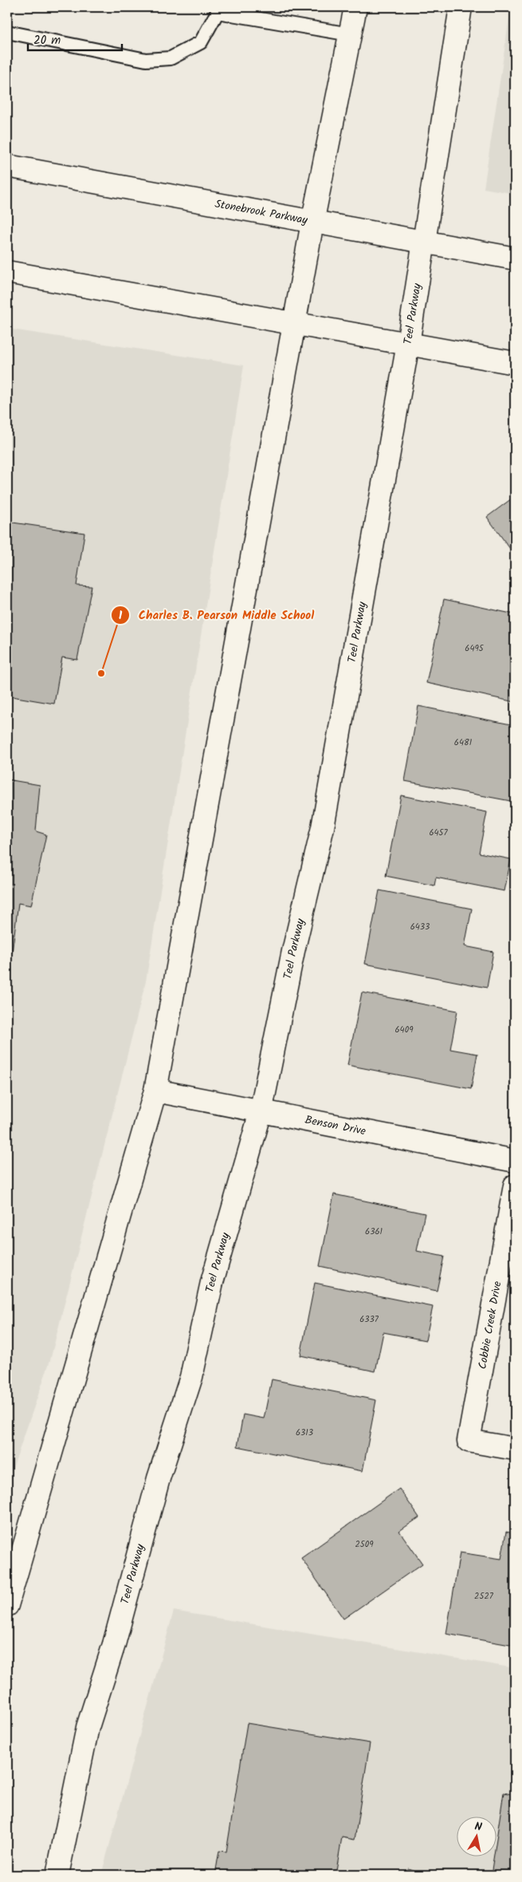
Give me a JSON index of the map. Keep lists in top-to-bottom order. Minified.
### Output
{"streets":{"main road":["Stonebrook Parkway","Teel Parkway","Benson Drive","Cobbie Creek Drive"]},"crossings":[["Stonebrook Parkway","Teel Parkway"],["Teel Parkway","Benson Drive"]],"places":["Charles B. Pearson Middle School"],"house_numbers":["6495","6481","6457","6433","6409","6361","6337","6313","2509","2527"],"scale_bar":"20 m","north":"top"}
